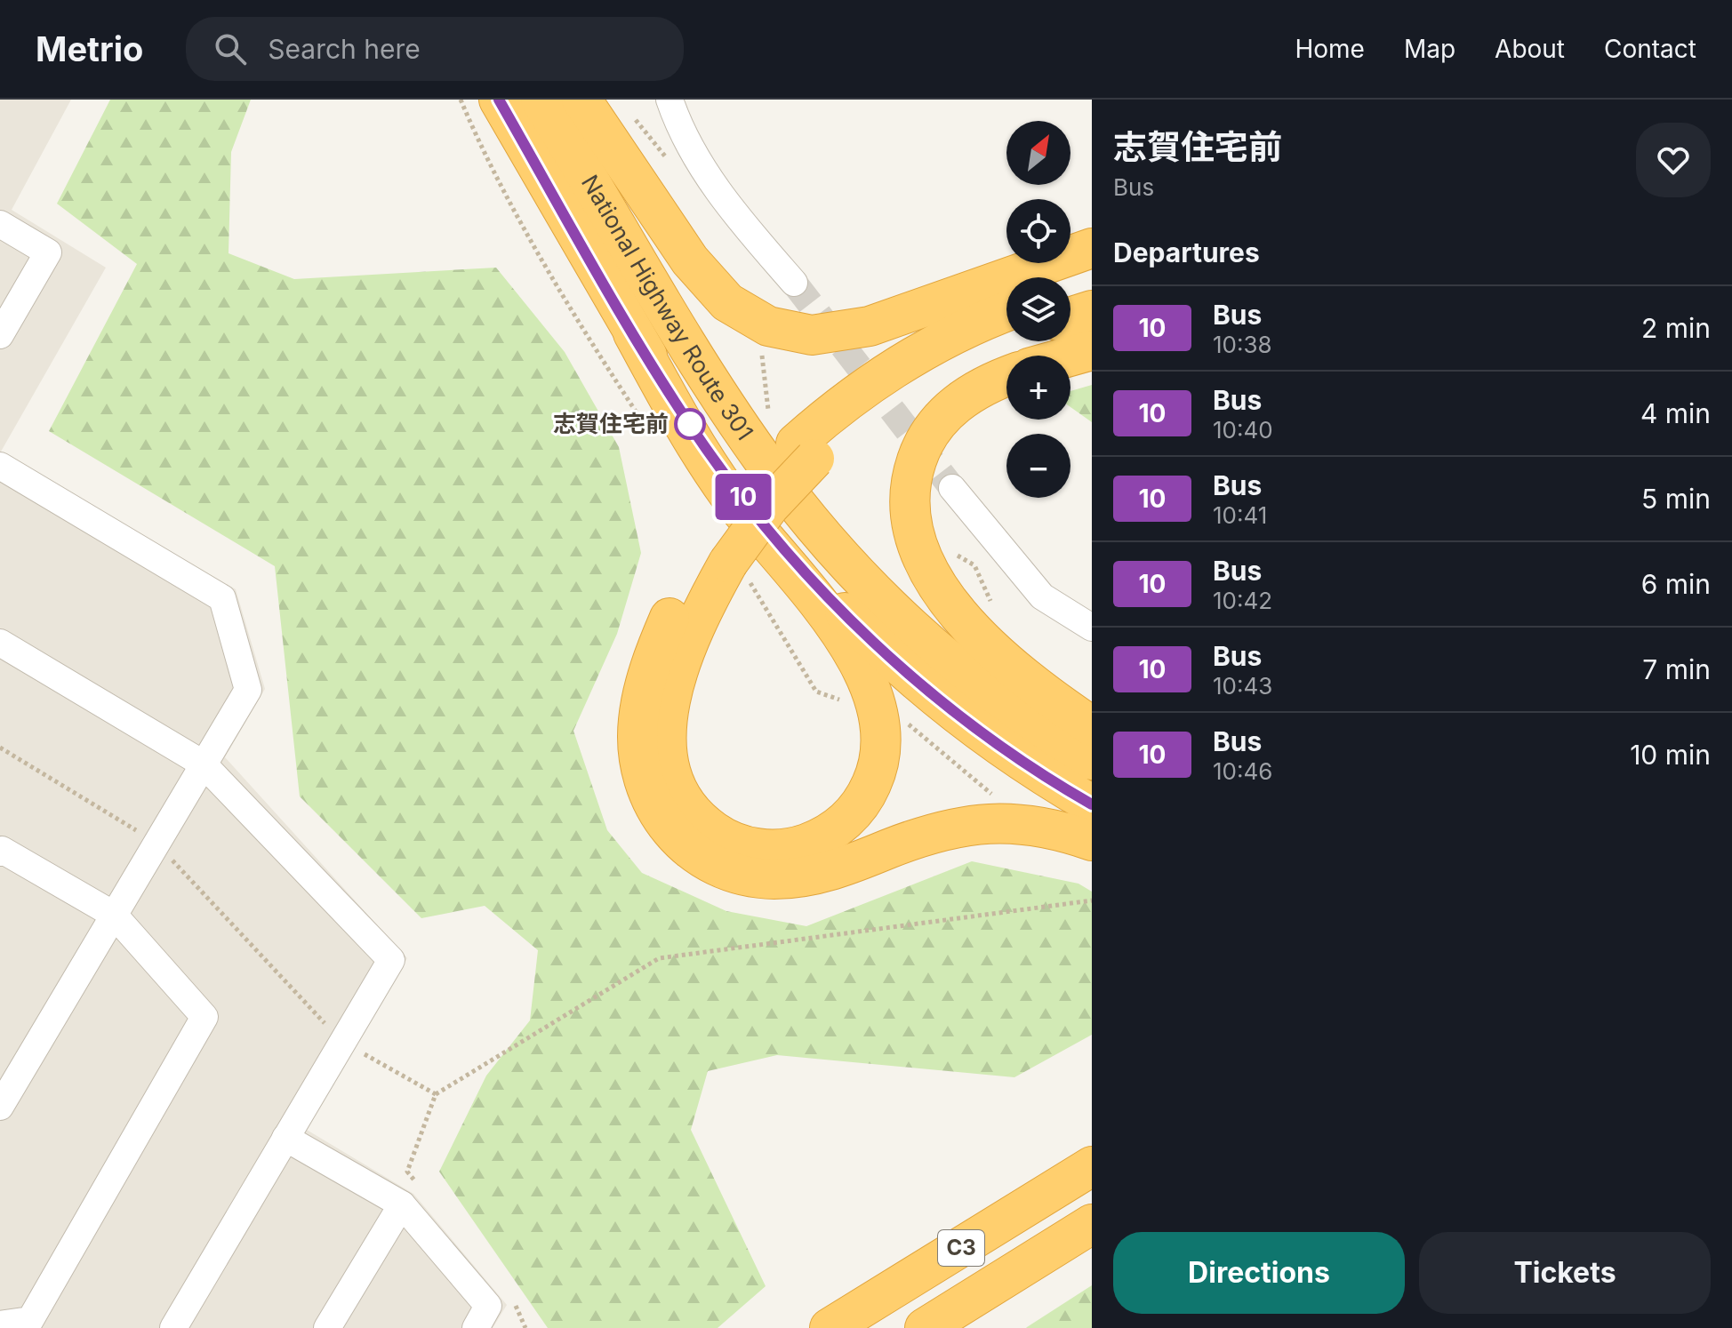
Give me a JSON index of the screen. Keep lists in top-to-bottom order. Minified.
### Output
{"streets":{"highway":["National Highway Route 301","C3"]},"places":["志賀住宅前"],"lines":["bus line 10"],"north":"top right","page":{"header":"Metrio","search":"Search here","nav":["Home","Map","About","Contact"],"on_map":"10","heading":[["志賀住宅前","Bus"],"Departures"],"map_buttons":["+","−"],"list":[{"mark":"10","name":"Bus","note":"10:38","value":"2 min"},{"mark":"10","name":"Bus","note":"10:40","value":"4 min"},{"mark":"10","name":"Bus","note":"10:41","value":"5 min"},{"mark":"10","name":"Bus","note":"10:42","value":"6 min"},{"mark":"10","name":"Bus","note":"10:43","value":"7 min"},{"mark":"10","name":"Bus","note":"10:46","value":"10 min"}],"buttons":["Directions","Tickets"]}}
